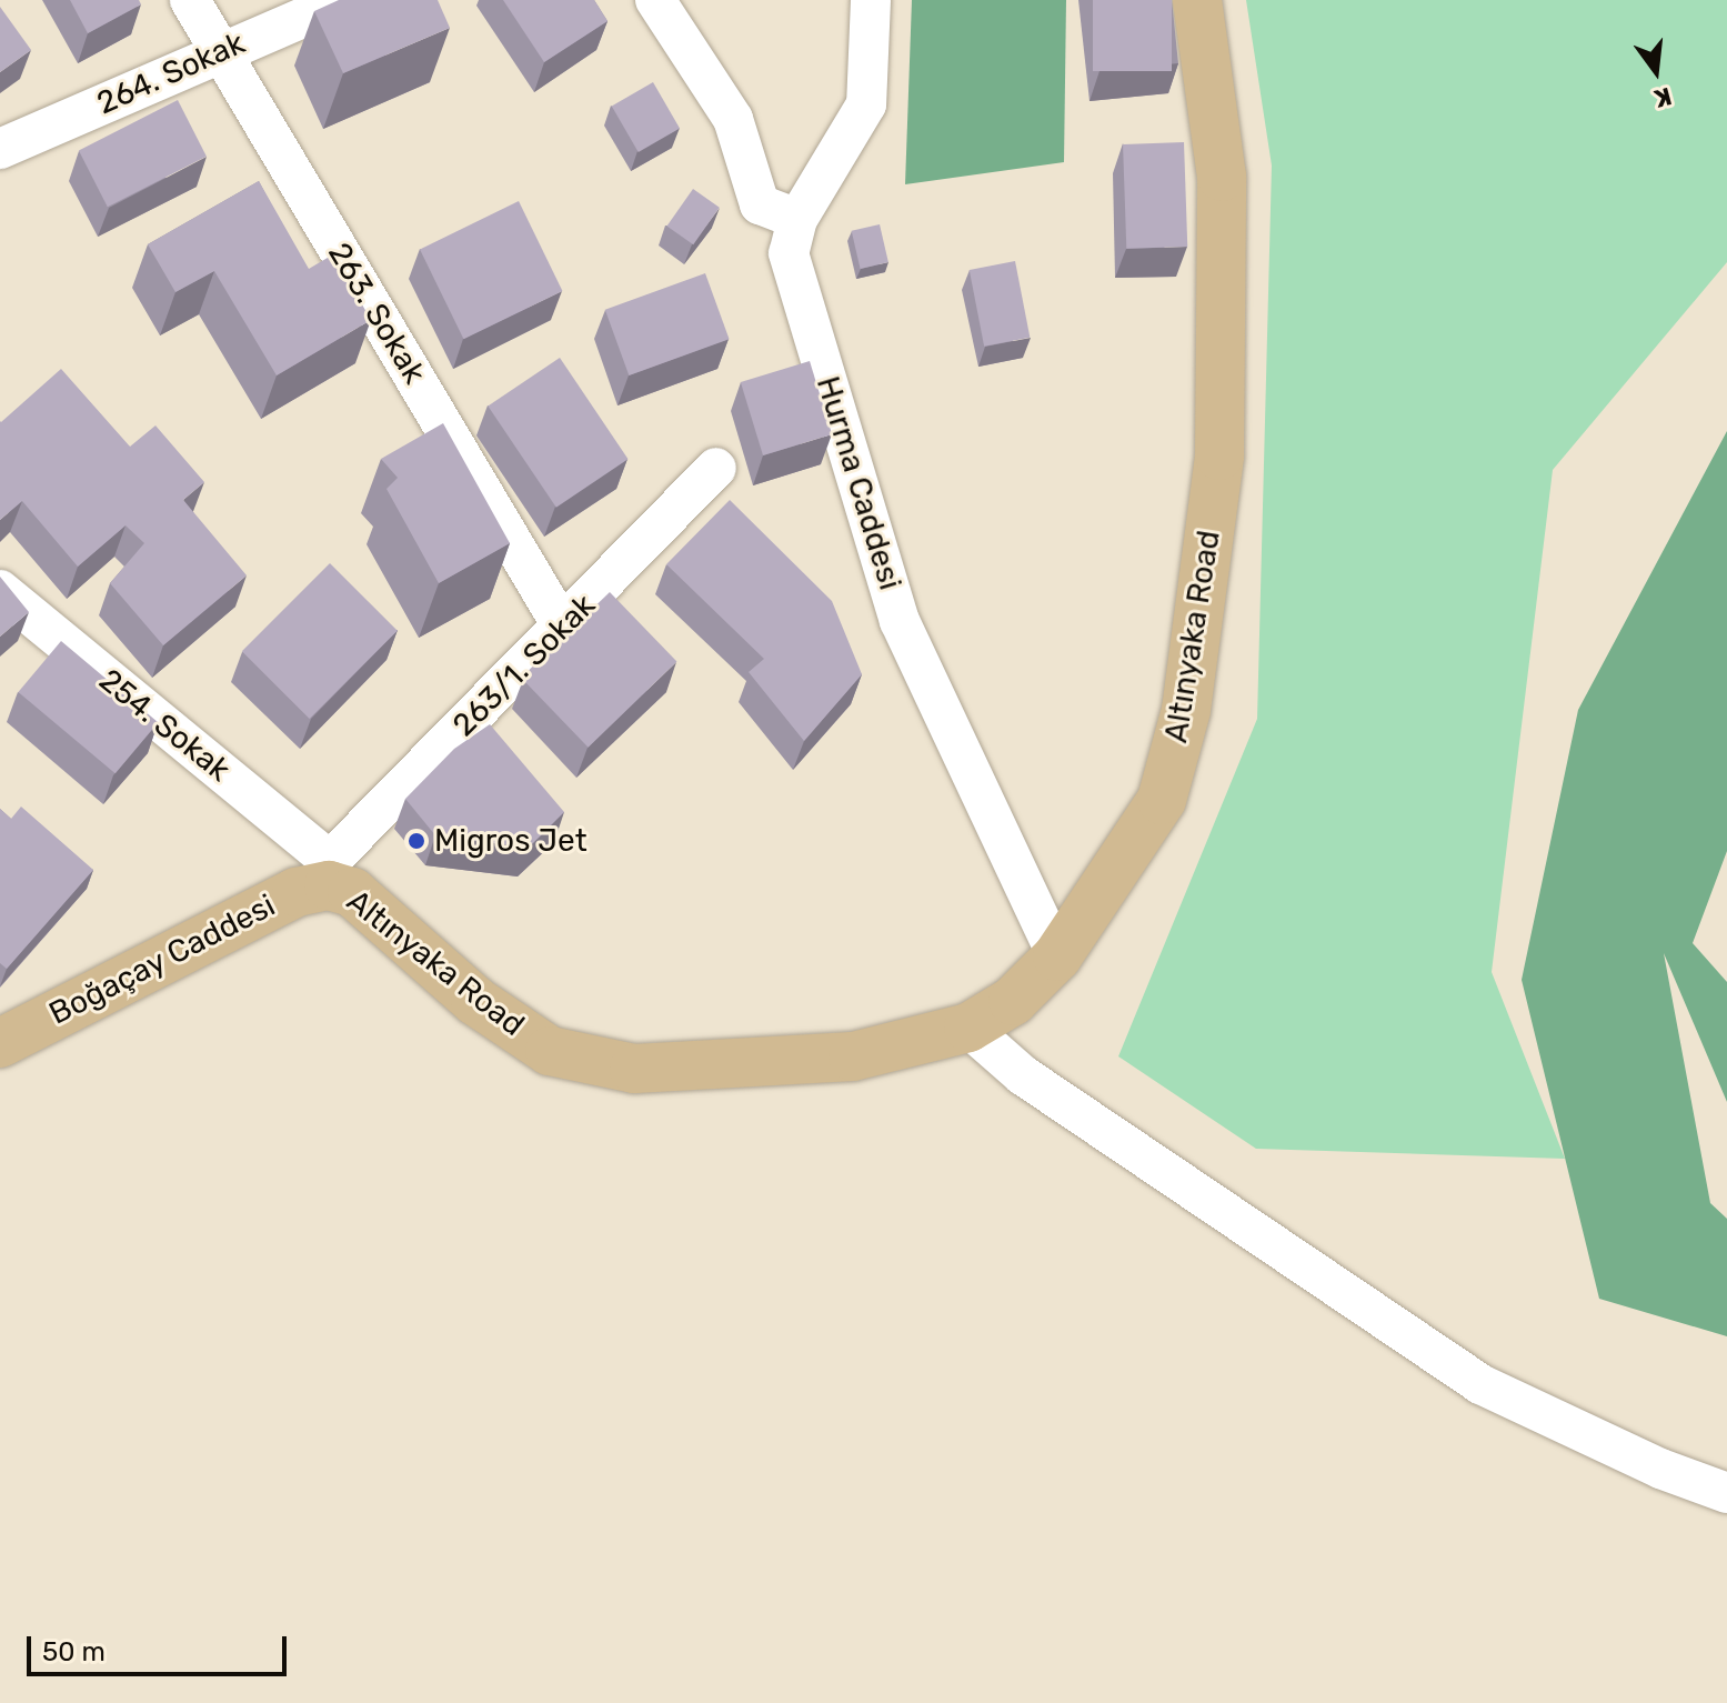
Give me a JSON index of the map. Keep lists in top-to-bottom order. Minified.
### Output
{"streets":{"main road":["Altınyaka Road","Boğaçay Caddesi"],"street":["264. Sokak","263. Sokak","Hurma Caddesi","263/1. Sokak","254. Sokak"]},"crossings":[["264. Sokak","263. Sokak"],["263. Sokak","263/1. Sokak"],["Hurma Caddesi","Altınyaka Road"],["Altınyaka Road","263/1. Sokak"],["Altınyaka Road","254. Sokak"],["Altınyaka Road","Boğaçay Caddesi"],["263/1. Sokak","254. Sokak"],["263/1. Sokak","Boğaçay Caddesi"],["254. Sokak","Boğaçay Caddesi"]],"places":["Migros Jet"],"scale_bar":"50 m","north":"bottom"}
